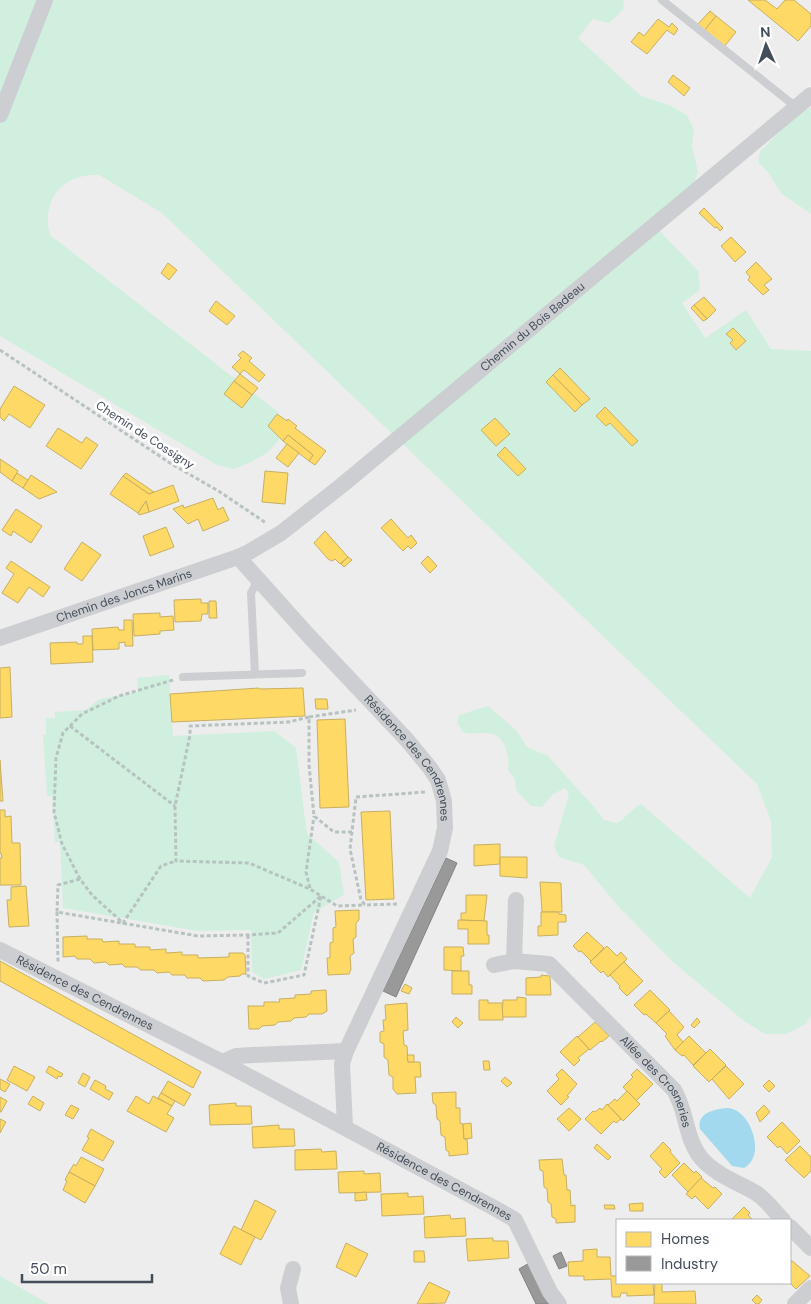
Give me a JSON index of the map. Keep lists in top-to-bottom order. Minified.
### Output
{"streets":{"street":["Chemin du Bois Badeau","Chemin des Joncs Marins","Résidence des Cendrennes","Allée des Crosneries"],"path":["Chemin de Cossigny"]},"crossings":[["Chemin du Bois Badeau","Chemin de Cossigny"],["Chemin du Bois Badeau","Chemin des Joncs Marins"],["Chemin du Bois Badeau","Résidence des Cendrennes"],["Chemin des Joncs Marins","Résidence des Cendrennes"]],"legend":["Homes","Industry"],"scale_bar":"50 m","north":"top"}
